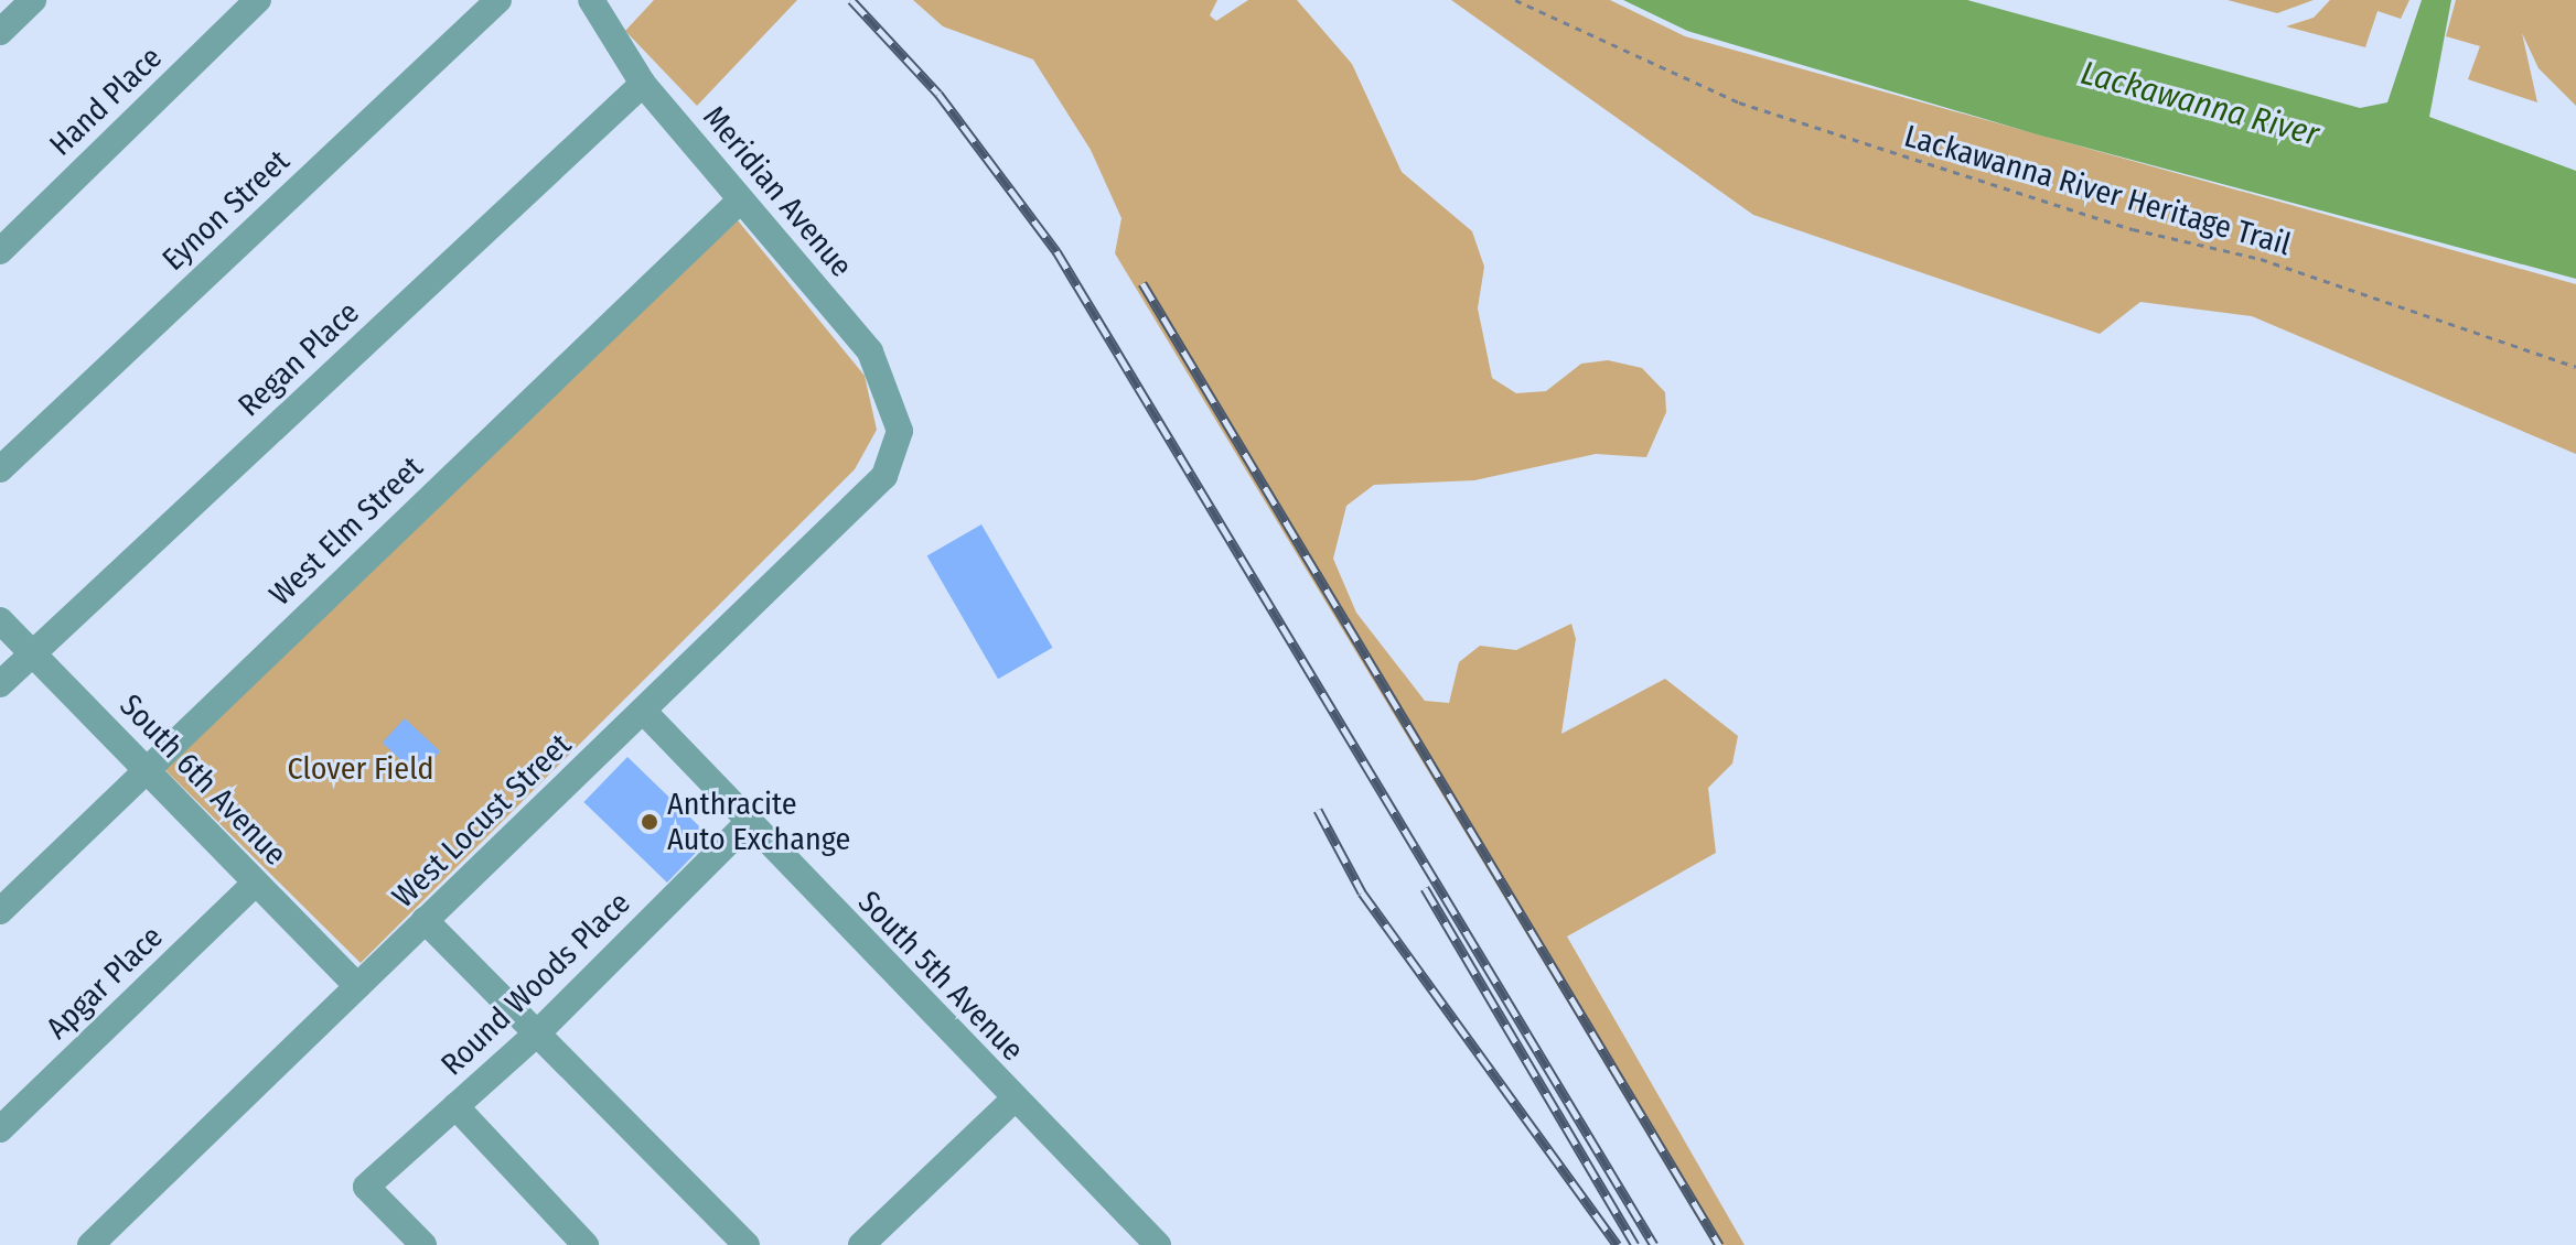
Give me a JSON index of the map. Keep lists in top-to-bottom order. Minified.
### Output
{"streets":{"street":["Hand Place","Meridian Avenue","Eynon Street","Regan Place","West Elm Street","South 6th Avenue","West Locust Street","South 5th Avenue","Apgar Place","Round Woods Place"],"path":["Lackawanna River Heritage Trail"]},"crossings":[["Meridian Avenue","Regan Place"],["Meridian Avenue","West Elm Street"],["Meridian Avenue","West Locust Street"],["Regan Place","South 6th Avenue"],["West Elm Street","South 6th Avenue"],["South 6th Avenue","West Locust Street"],["South 6th Avenue","Apgar Place"],["West Locust Street","South 5th Avenue"],["South 5th Avenue","Round Woods Place"]],"water":["Lackawanna River"],"parks":["Clover Field"],"places":["Anthracite Auto Exchange"]}
